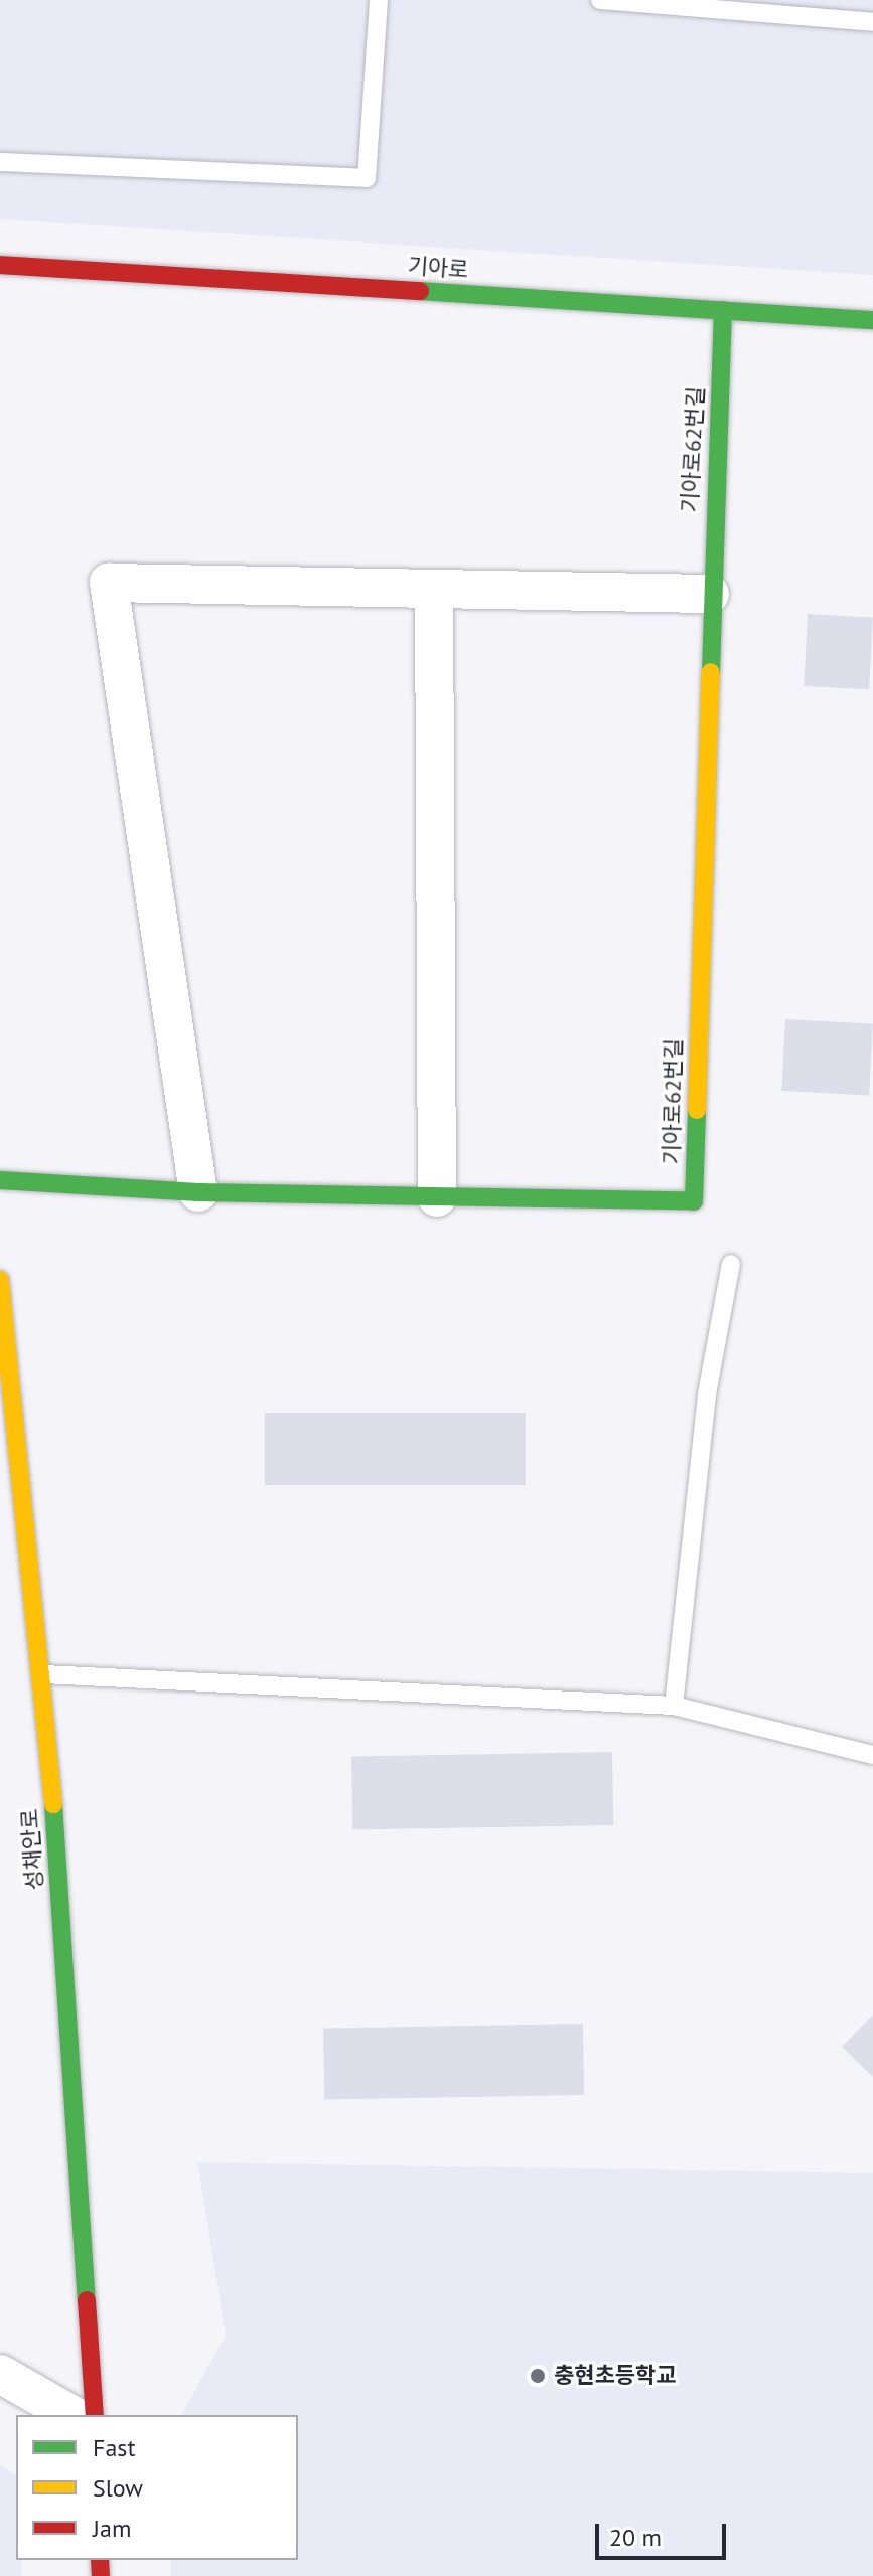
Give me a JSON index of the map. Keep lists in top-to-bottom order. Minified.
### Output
{"streets":{"street":["기아로","기아로62번길","성채안로"]},"crossings":[["기아로","기아로62번길"]],"places":["충현초등학교"],"legend":["Fast","Slow","Jam"],"scale_bar":"20 m"}
